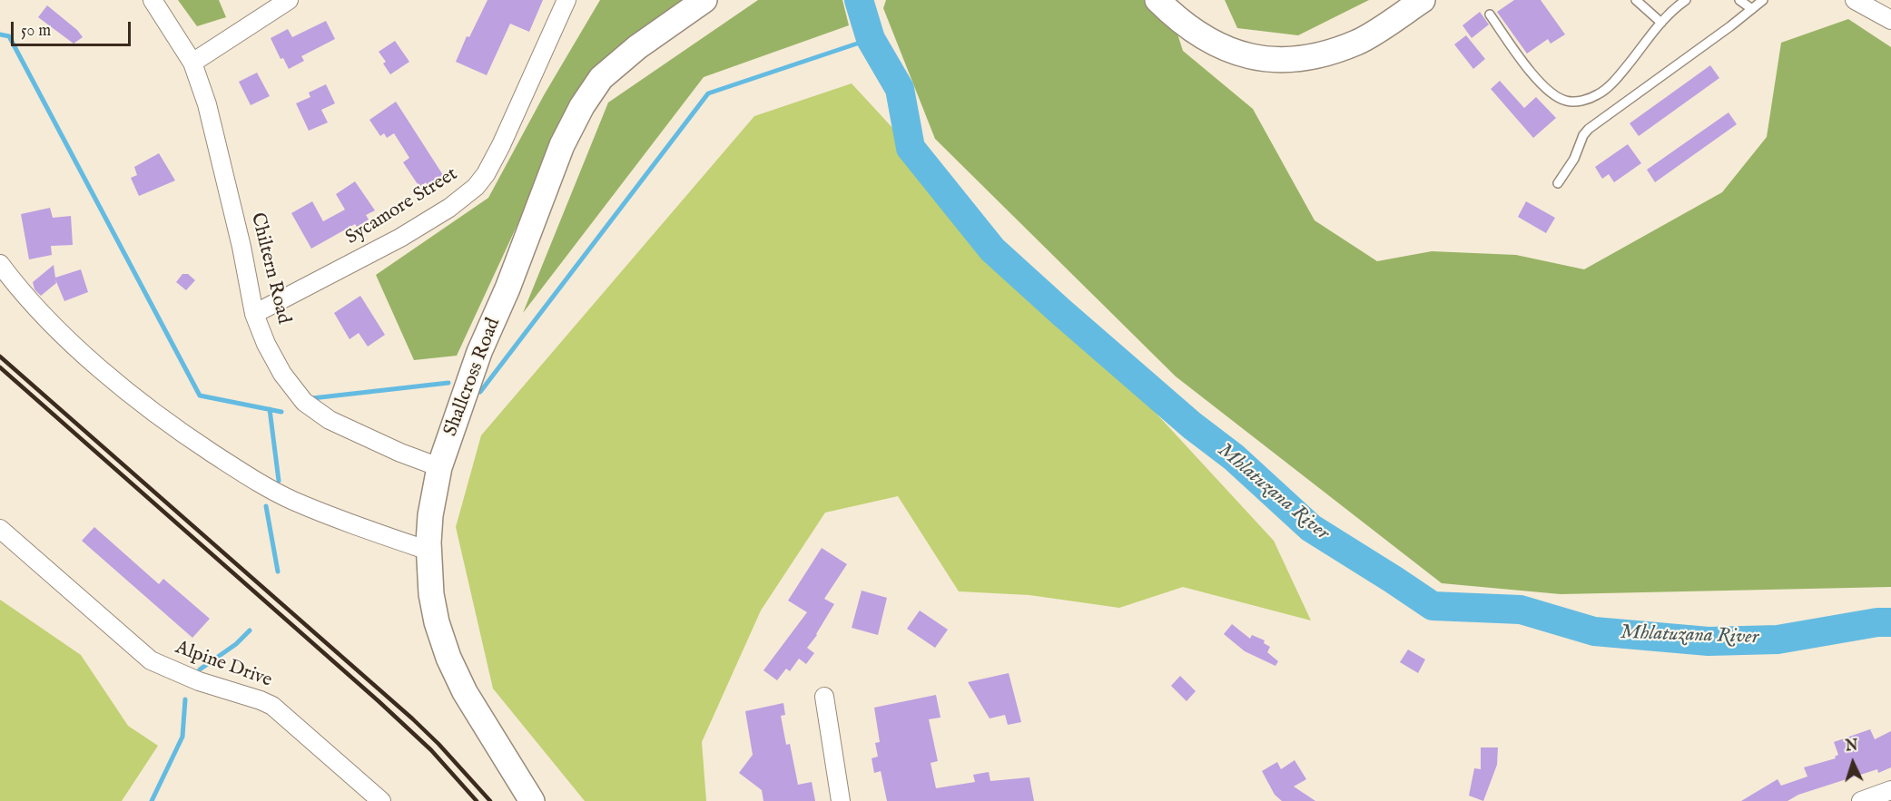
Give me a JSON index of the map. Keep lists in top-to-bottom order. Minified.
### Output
{"streets":{"street":["Sycamore Street","Chiltern Road","Shallcross Road","Alpine Drive"]},"crossings":[["Sycamore Street","Chiltern Road"],["Chiltern Road","Shallcross Road"]],"water":["Mhlatuzana River"],"scale_bar":"50 m","north":"top"}
